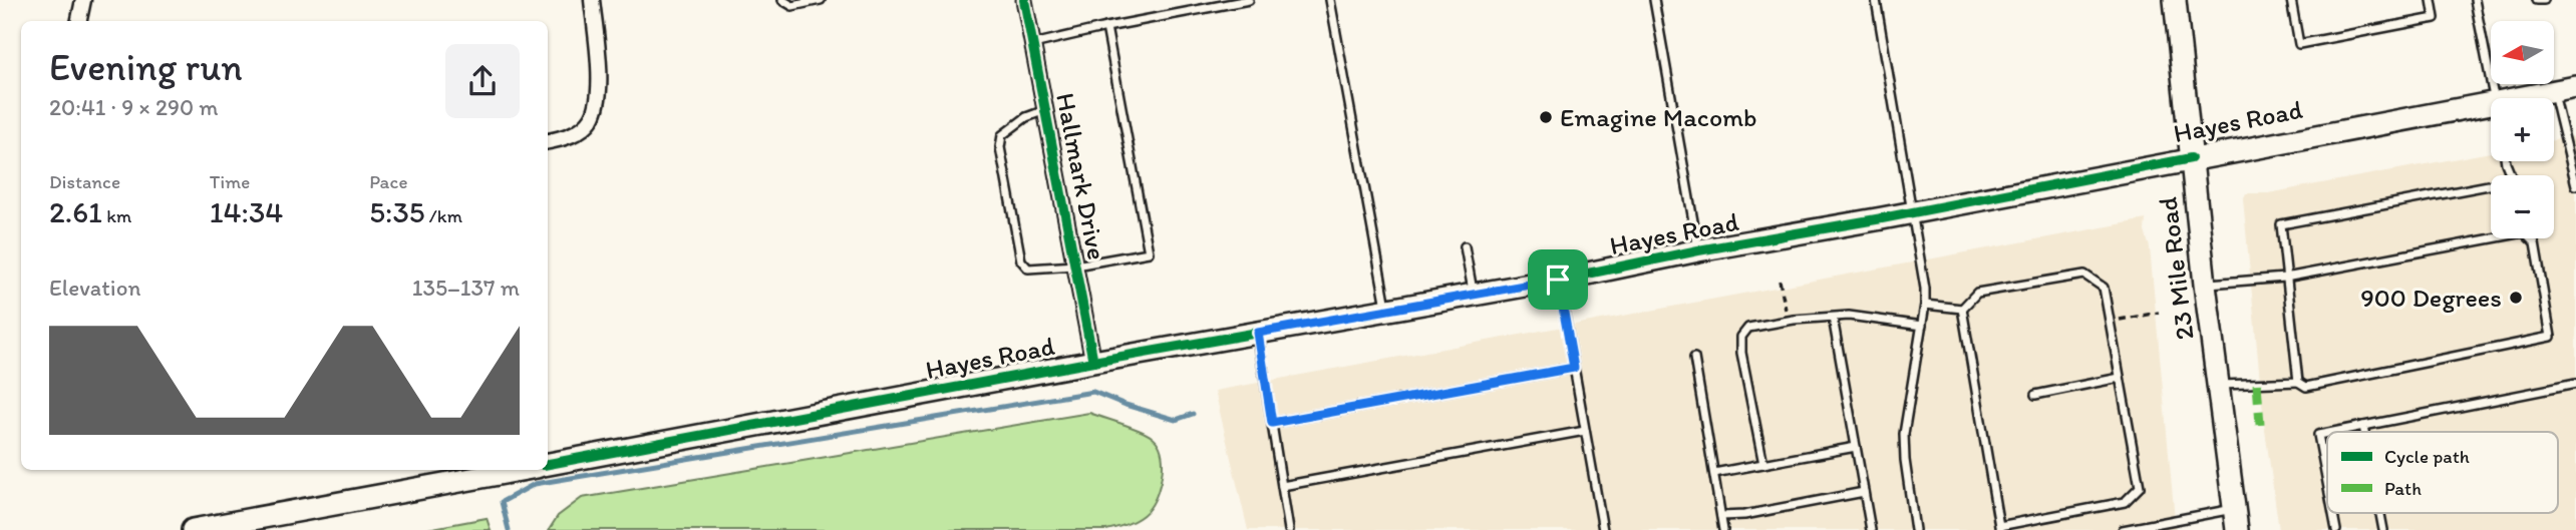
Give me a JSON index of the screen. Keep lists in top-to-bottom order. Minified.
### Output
{"streets":{"street":["Hayes Road","Hallmark Drive","23 Mile Road"]},"crossings":[["Hayes Road","Hallmark Drive"],["Hayes Road","23 Mile Road"]],"places":["Emagine Macomb","900 Degrees"],"legend":["Cycle path","Path"],"north":"left","page":{"map_buttons":["+","−"],"heading":["Evening run","20:41 · 9 × 290 m"],"stats":[["Distance","2.61 km"],["Time","14:34"],["Pace","5:35 /km"]],"chart":["Elevation","135–137 m"]}}
